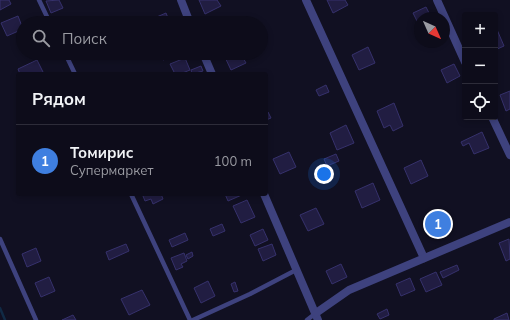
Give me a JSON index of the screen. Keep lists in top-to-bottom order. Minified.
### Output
{"north":"bottom right","page":{"map_buttons":["+","−"],"search":"Поиск","heading":"Рядом","list":[{"mark":"1","name":"Томирис","note":"Супермаркет","value":"100 m"}],"pins":"1"}}
